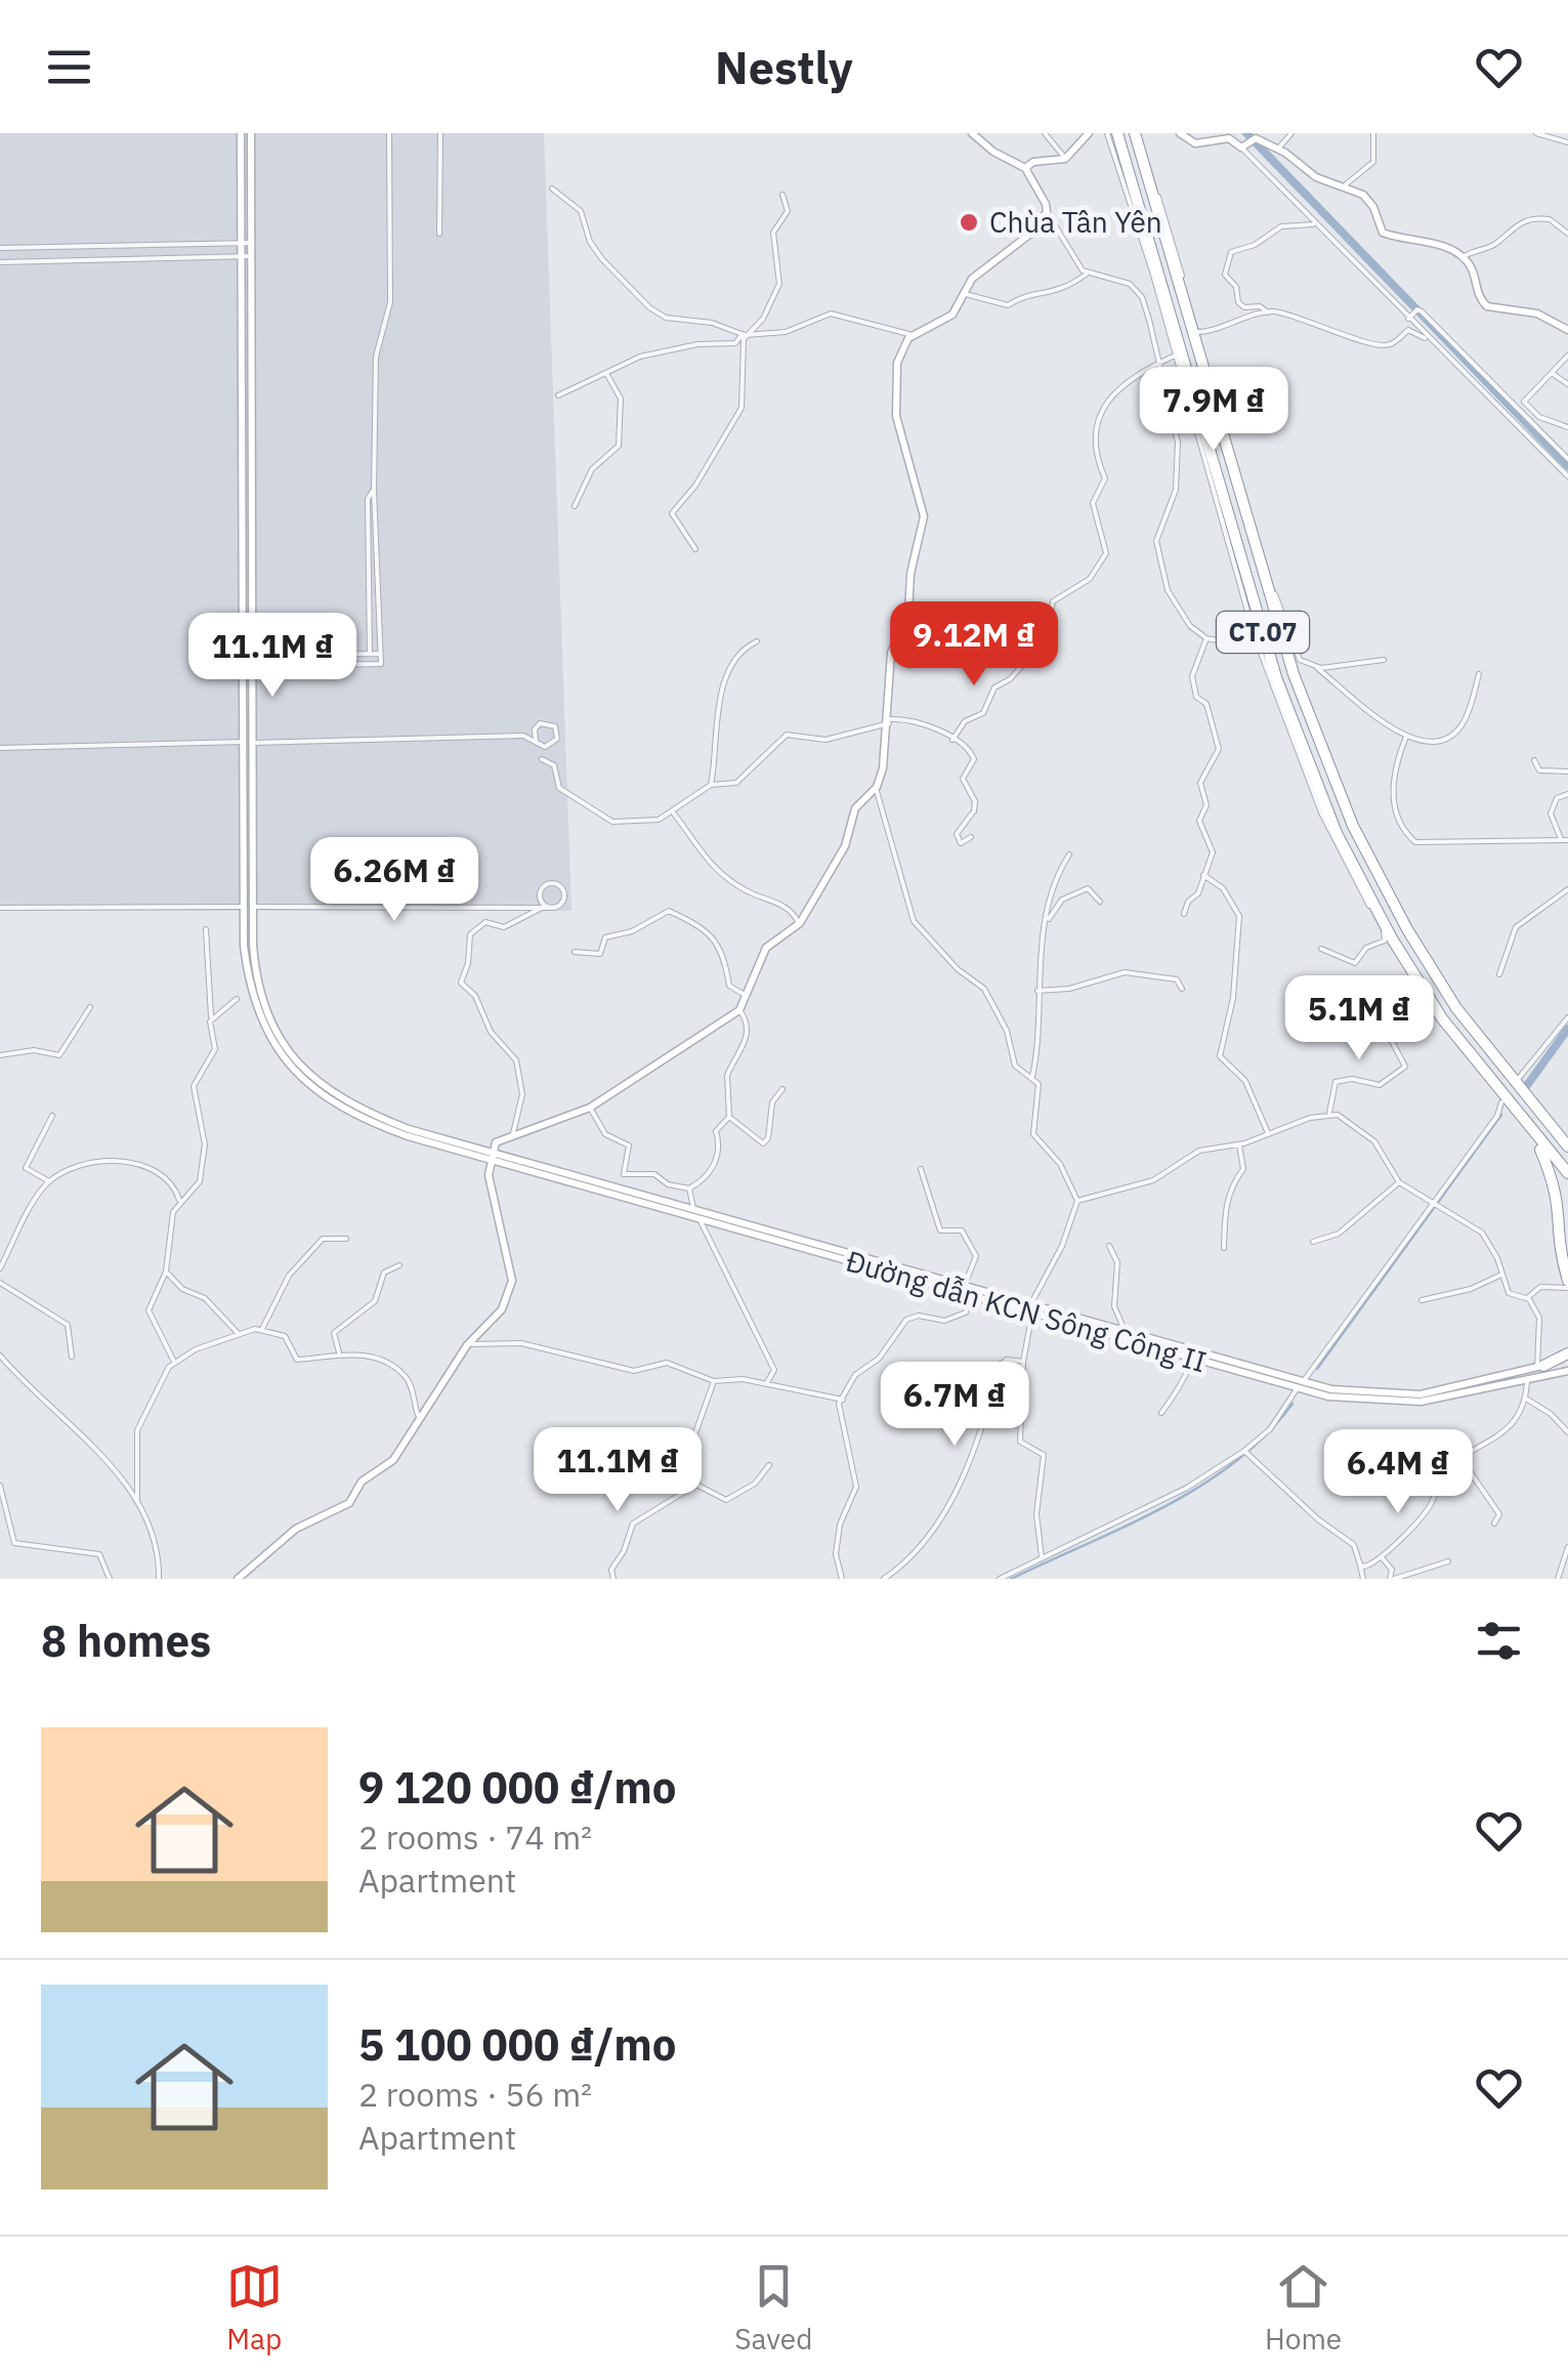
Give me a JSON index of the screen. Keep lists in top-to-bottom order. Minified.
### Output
{"streets":{"highway":["CT.07"],"street":["Đường dẫn KCN Sông Công II"]},"places":["Chùa Tân Yên"],"page":{"header":"Nestly","price":["7.9M ₫","9.12M ₫","11.1M ₫","6.26M ₫","5.1M ₫","6.7M ₫","11.1M ₫","6.4M ₫"],"heading":"8 homes","list":[{"name":"9 120 000 ₫/mo","note":"2 rooms · 74 m² · Apartment"},{"name":"5 100 000 ₫/mo","note":"2 rooms · 56 m² · Apartment"}],"tabs":["Map","Saved","Home"]}}
